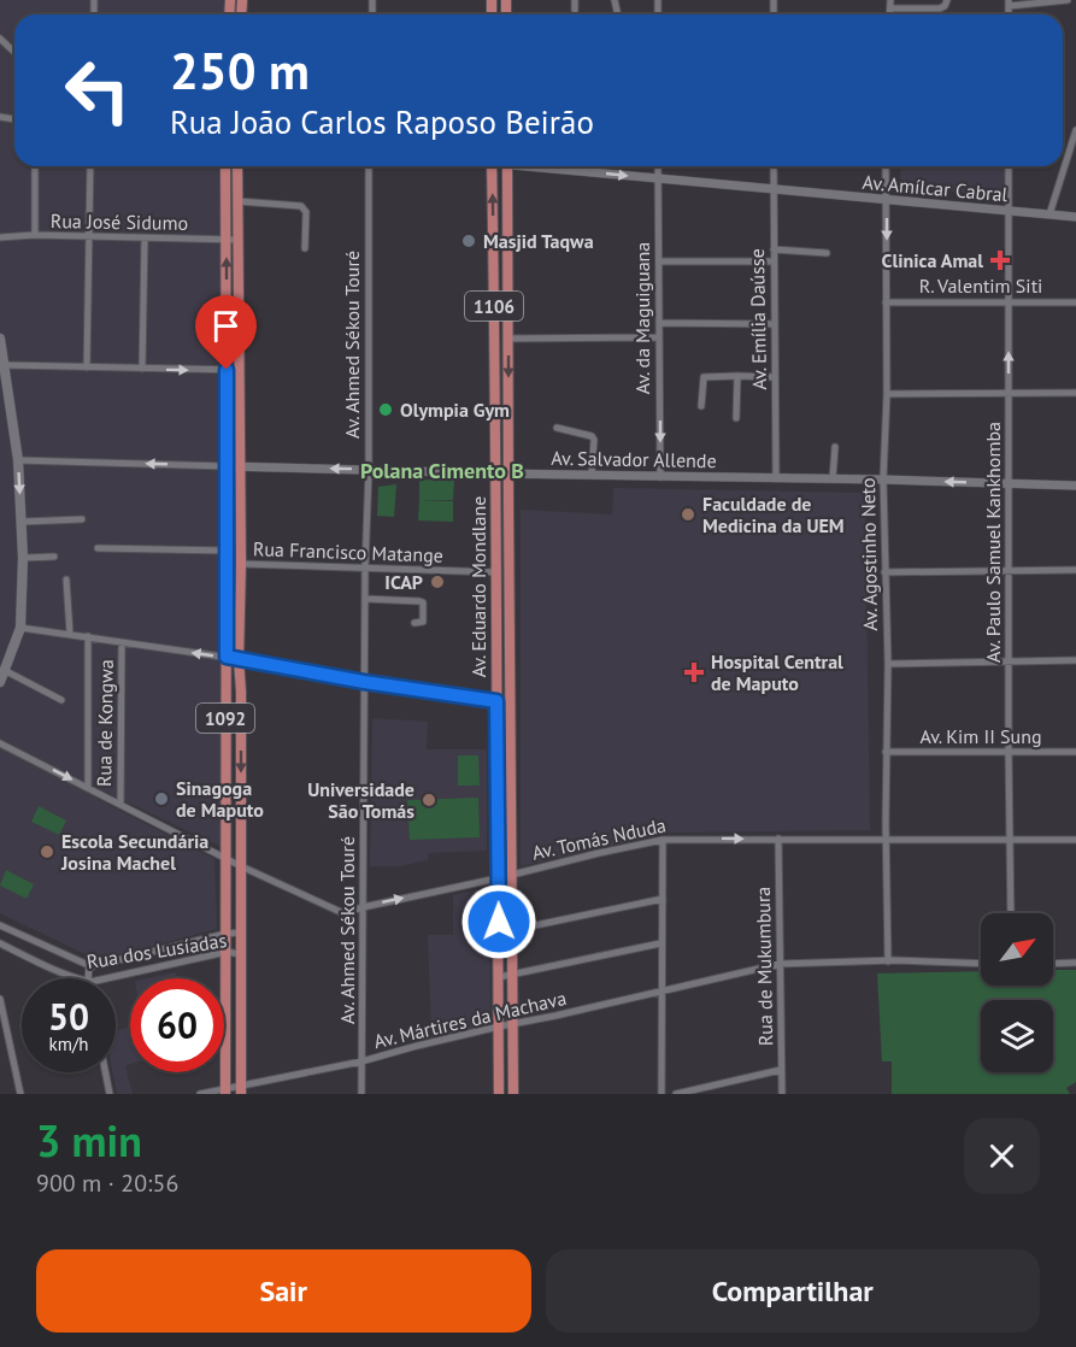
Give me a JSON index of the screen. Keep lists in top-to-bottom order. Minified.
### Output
{"streets":{"main road":["1106","Av. Eduardo Mondlane","1092"],"street":["Av. Amílcar Cabral","Rua José Sidumo","R. Valentim Siti","Av. da Maguiguana","Av. Emília Daússe","Av. Ahmed Sékou Touré","Av. Salvador Allende","Av. Paulo Samuel Kankhomba","Rua Francisco Matange","Av. Agostinho Neto","Rua de Kongwa","Av. Kim II Sung","Av. Tomás Nduda","Rua dos Lusíadas","Rua de Mukumbura","Av. Mártires da Machava"]},"crossings":[["Av. Amílcar Cabral","Av. da Maguiguana"],["Av. Amílcar Cabral","Av. Emília Daússe"],["Av. Amílcar Cabral","Av. Paulo Samuel Kankhomba"],["Av. Amílcar Cabral","Av. Agostinho Neto"],["Rua José Sidumo","1092"],["R. Valentim Siti","Av. Paulo Samuel Kankhomba"],["R. Valentim Siti","Av. Agostinho Neto"],["Av. da Maguiguana","Av. Salvador Allende"],["Av. Emília Daússe","Av. Salvador Allende"],["Av. Ahmed Sékou Touré","Av. Salvador Allende"],["Av. Ahmed Sékou Touré","Rua Francisco Matange"],["Av. Ahmed Sékou Touré","Av. Tomás Nduda"],["Av. Ahmed Sékou Touré","Av. Mártires da Machava"],["Av. Salvador Allende","Av. Paulo Samuel Kankhomba"],["Av. Salvador Allende","Av. Agostinho Neto"],["Av. Salvador Allende","Av. Eduardo Mondlane"],["Av. Salvador Allende","1092"],["Av. Paulo Samuel Kankhomba","Av. Kim II Sung"],["Av. Paulo Samuel Kankhomba","Av. Tomás Nduda"],["Rua Francisco Matange","Av. Eduardo Mondlane"],["Rua Francisco Matange","1092"],["Av. Agostinho Neto","Av. Kim II Sung"],["Av. Agostinho Neto","Av. Tomás Nduda"],["Av. Agostinho Neto","Av. Mártires da Machava"],["Av. Eduardo Mondlane","Av. Tomás Nduda"],["Av. Eduardo Mondlane","Av. Mártires da Machava"],["1092","Av. Tomás Nduda"],["1092","Rua dos Lusíadas"],["1092","Av. Mártires da Machava"],["Rua de Kongwa","Av. Tomás Nduda"],["Av. Tomás Nduda","Rua de Mukumbura"],["Rua de Mukumbura","Av. Mártires da Machava"]],"one_way":["Av. da Maguiguana","Av. Salvador Allende"],"districts":["Polana Cimento B"],"places":{"other":["Masjid Taqwa","Olympia Gym","Faculdade de Medicina da UEM","ICAP","Sinagoga de Maputo","Universidade São Tomás","Escola Secundária Josina Machel"],"health":["Clinica Amal","Hospital Central de Maputo"]},"north":"top right","page":{"turn":["250 m","Rua João Carlos Raposo Beirão"],"speed":"50 km/h","limit":"60","heading":["3 min","900 m · 20:56"],"buttons":["Sair","Compartilhar"]}}
